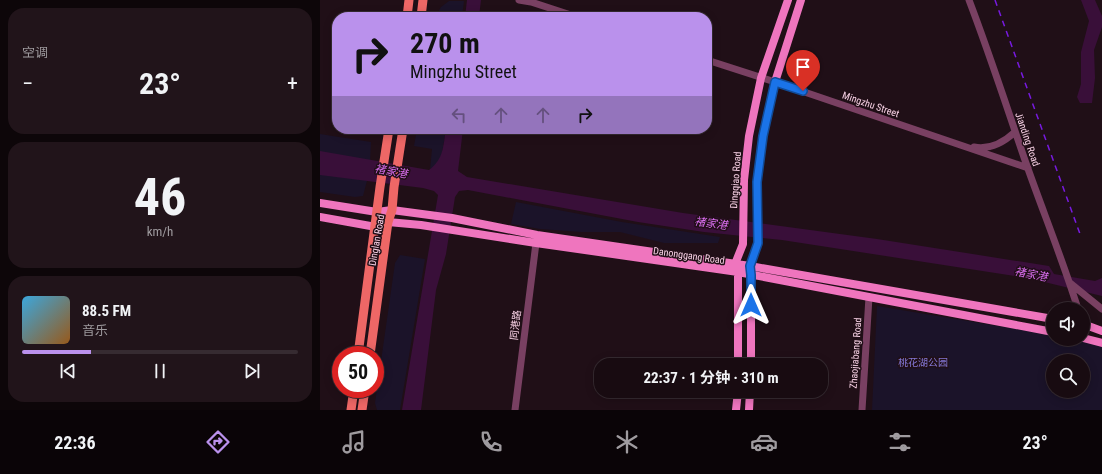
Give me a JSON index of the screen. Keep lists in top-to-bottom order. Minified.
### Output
{"streets":{"main road":["Dingqiao Road","Dinglan Road","Danonggang Road"],"street":["Mingzhu Street","Jianding Road","同港路","Zhaojiabang Road"]},"crossings":[["Mingzhu Street","Jianding Road"],["Mingzhu Street","Dingqiao Road"],["Dingqiao Road","Danonggang Road"],["Dinglan Road","Danonggang Road"],["Danonggang Road","同港路"],["Danonggang Road","Zhaojiabang Road"]],"water":["褚家港"],"parks":["桃花湖公园"],"page":{"tile":["空调",["46","km/h"]],"turn":["270 m","Mingzhu Street"],"heat":["−","23°","+"],"song":["88.5 FM","音乐"],"limit":"50","trip":"22:37 · 1 分钟 · 310 m","tabs":["22:36","23°"]}}
